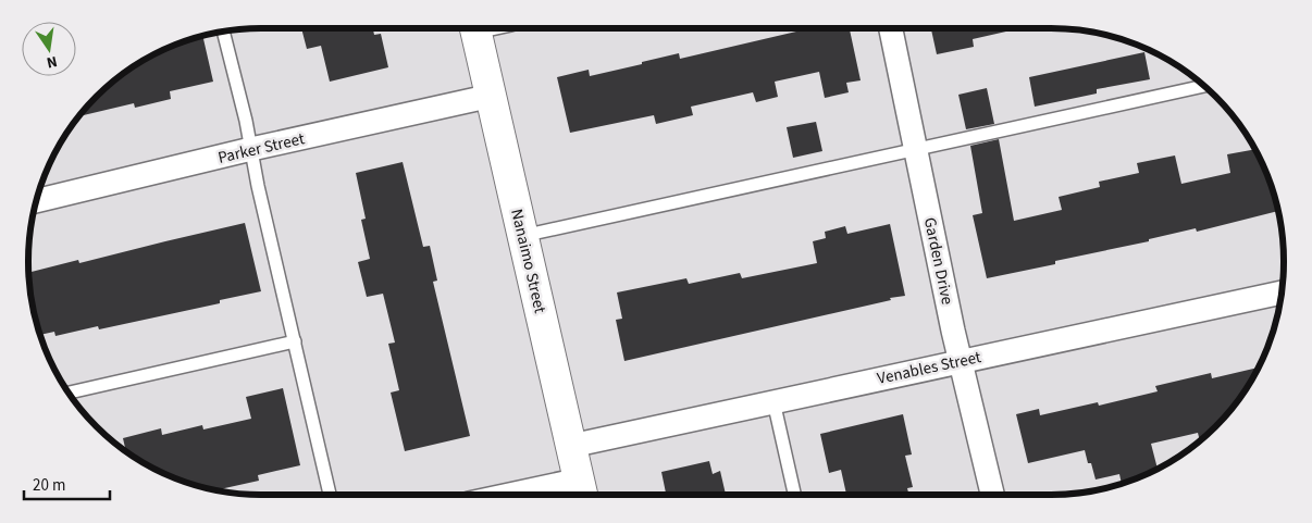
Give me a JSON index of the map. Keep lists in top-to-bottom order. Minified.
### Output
{"streets":{"main road":["Nanaimo Street"],"street":["Parker Street","Garden Drive","Venables Street"]},"crossings":[["Parker Street","Nanaimo Street"],["Nanaimo Street","Venables Street"],["Garden Drive","Venables Street"]],"scale_bar":"20 m","north":"bottom"}
